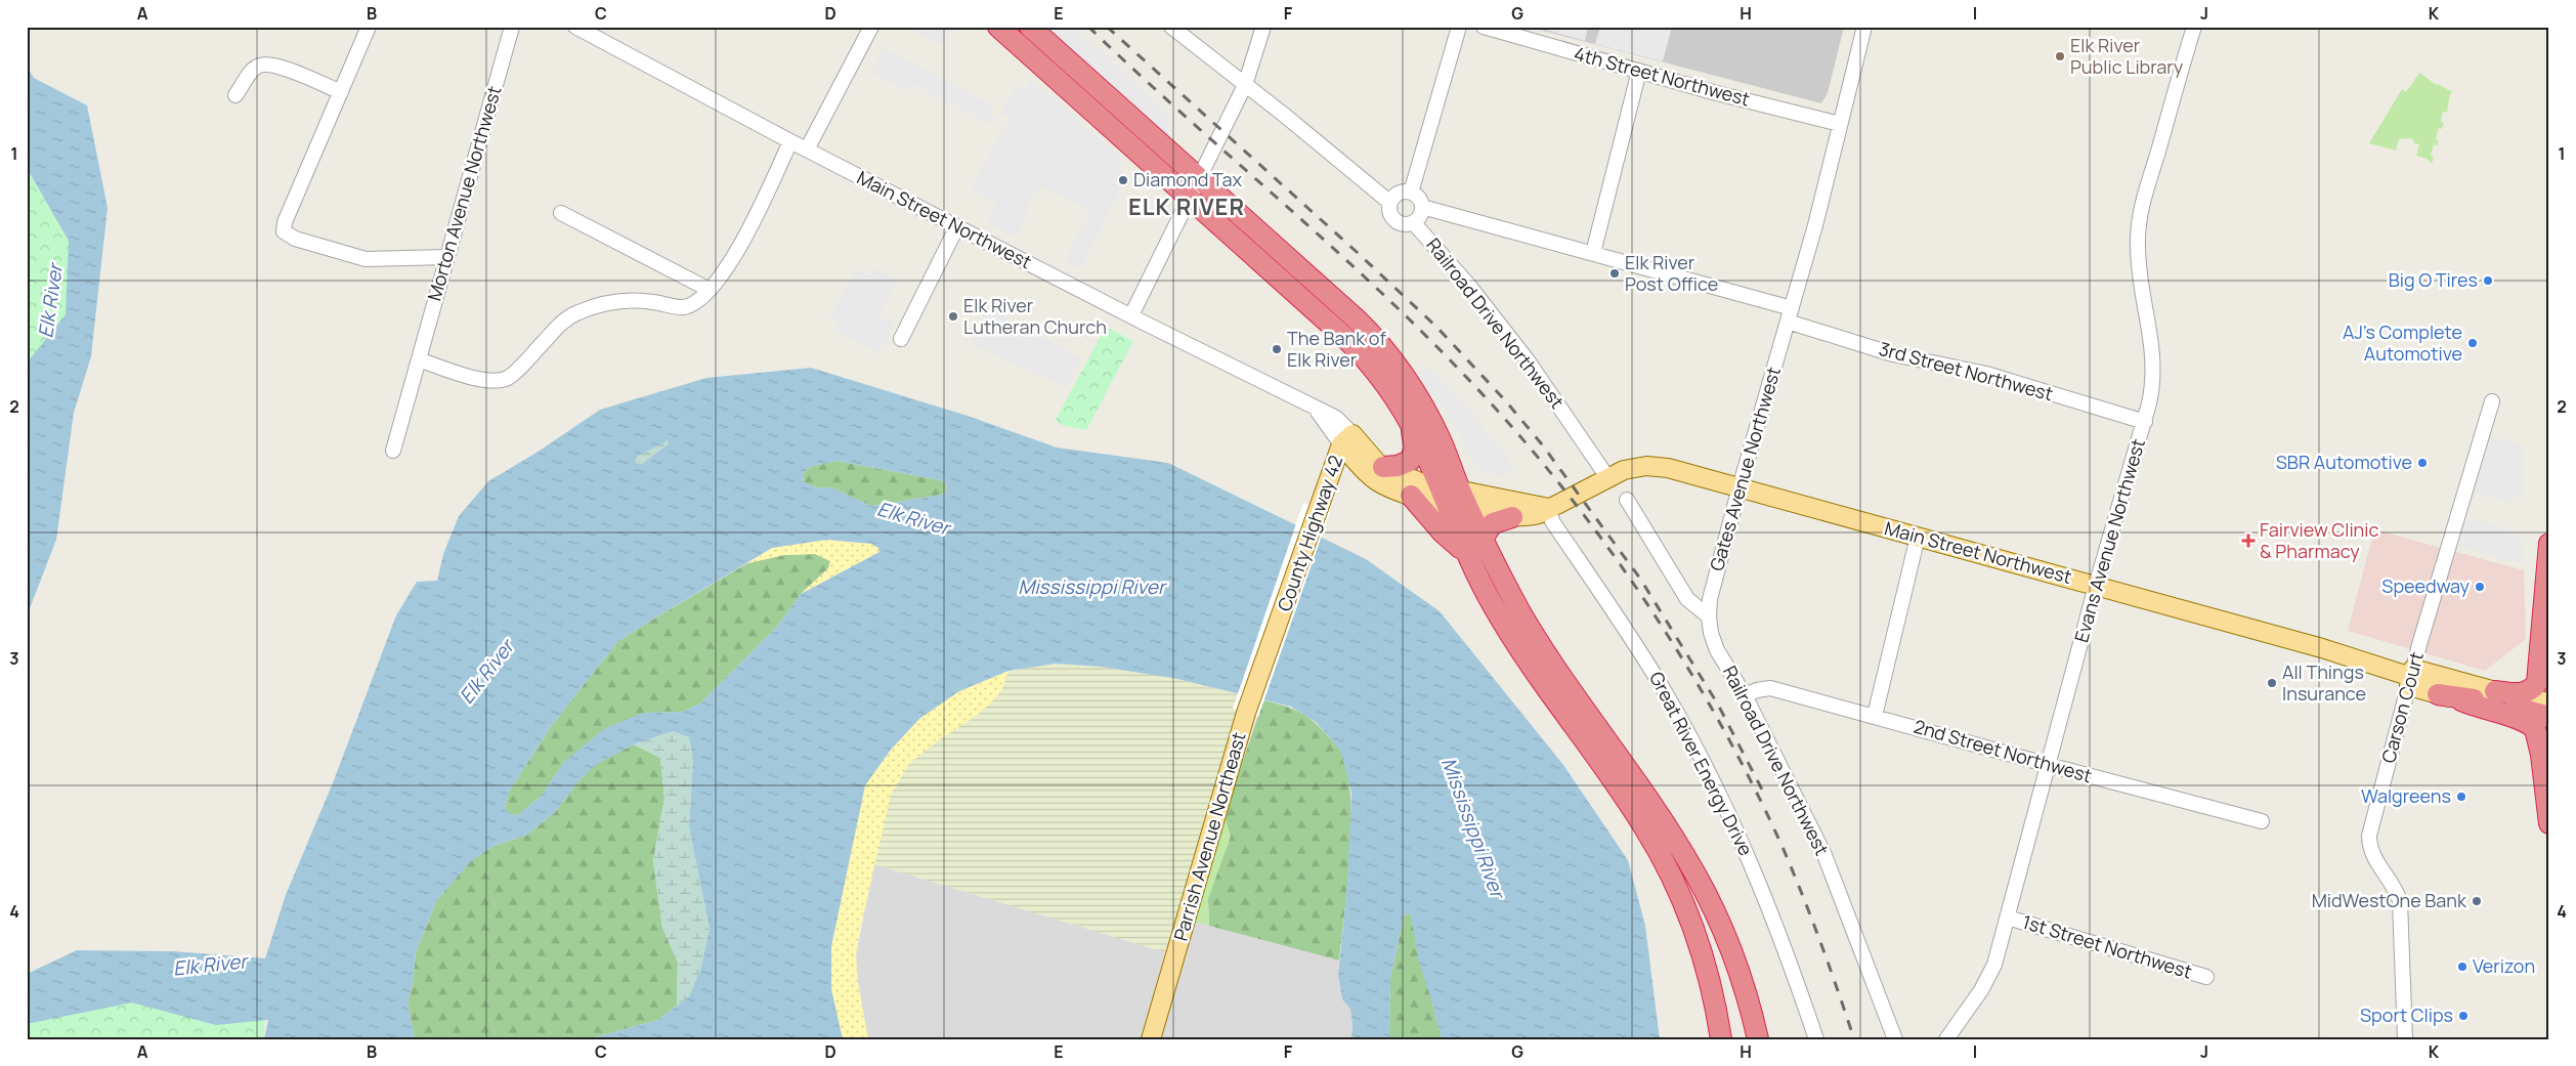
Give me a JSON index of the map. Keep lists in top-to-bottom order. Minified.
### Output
{"streets":{"main road":["Main Street Northwest","County Highway 42","Parrish Avenue Northeast"],"street":["4th Street Northwest","Morton Avenue Northwest","Railroad Drive Northwest","3rd Street Northwest","Gates Avenue Northwest","Evans Avenue Northwest","Carson Court","2nd Street Northwest","Great River Energy Drive","1st Street Northwest"]},"crossings":[["Main Street Northwest","Railroad Drive Northwest"],["Main Street Northwest","Gates Avenue Northwest"],["Main Street Northwest","County Highway 42"],["Main Street Northwest","Evans Avenue Northwest"],["Main Street Northwest","Carson Court"],["Main Street Northwest","Great River Energy Drive"],["Railroad Drive Northwest","Gates Avenue Northwest"],["Railroad Drive Northwest","2nd Street Northwest"],["3rd Street Northwest","Gates Avenue Northwest"],["3rd Street Northwest","Evans Avenue Northwest"],["County Highway 42","Parrish Avenue Northeast"],["Evans Avenue Northwest","2nd Street Northwest"],["Evans Avenue Northwest","1st Street Northwest"]],"districts":["ELK RIVER"],"water":["Elk River","Mississippi River"],"places":{"other":["Elk River Public Library","Diamond Tax","Elk River Post Office","Big O Tires","Elk River Lutheran Church","AJ's Complete Automotive","The Bank of Elk River","SBR Automotive","Speedway","All Things Insurance","Walgreens","MidWestOne Bank","Verizon","Sport Clips"],"health":["Fairview Clinic & Pharmacy"]},"grid":{"columns":["A","B","C","D","E","F","G","H","I","J","K"],"rows":["1","2","3","4"]}}
